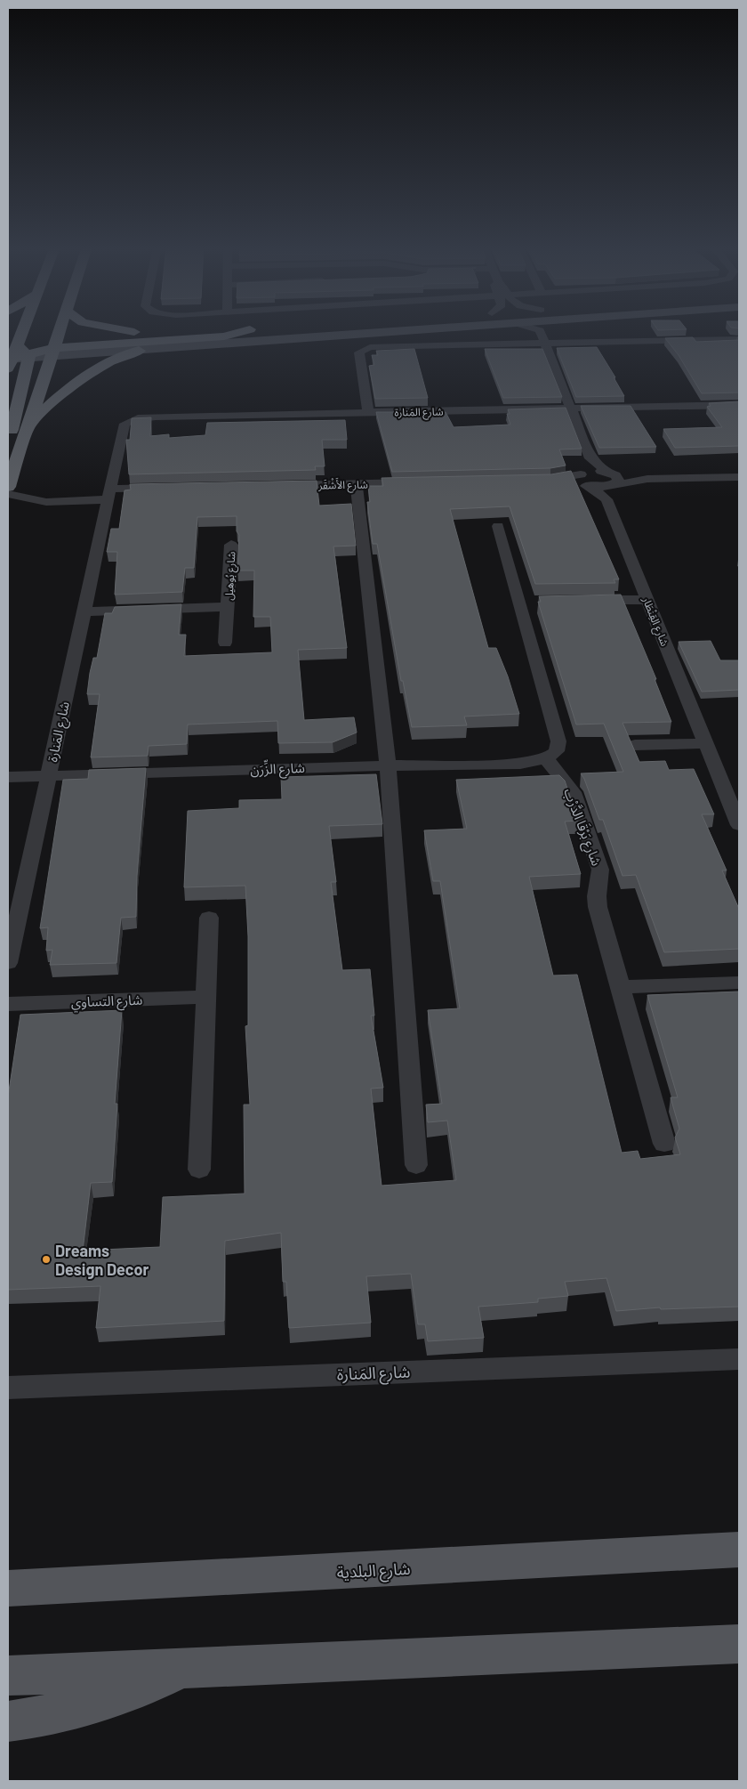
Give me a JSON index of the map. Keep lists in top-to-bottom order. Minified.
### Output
{"streets":{"main road":["شارع البلدية"],"street":["شارع المَنارة","شارع الأَشْقَر","شارع بُوهيل","شارع القِنْطَار","شارع الزِّرَن","شارع بَرْقَا الدَّرْب","شارع التساوي"]},"crossings":[["شارع المَنارة","شارع بُوهيل"],["شارع المَنارة","شارع الزِّرَن"],["شارع الزِّرَن","شارع بَرْقَا الدَّرْب"]],"places":["Dreams Design Decor"]}
